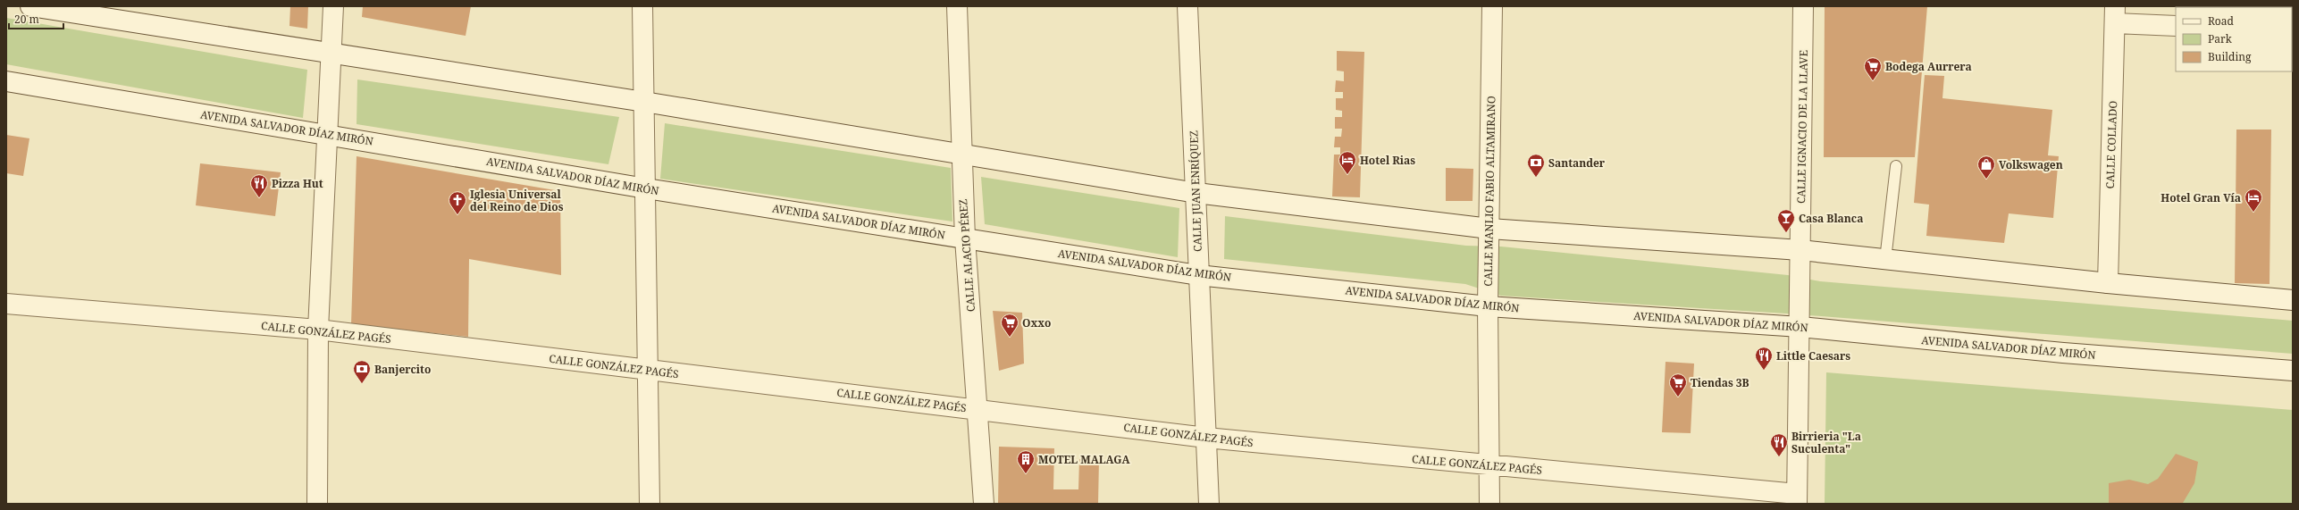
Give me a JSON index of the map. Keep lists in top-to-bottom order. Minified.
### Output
{"streets":{"street":["CALLE IGNACIO DE LA LLAVE","AVENIDA SALVADOR DÍAZ MIRÓN","CALLE COLLADO","CALLE JUAN ENRÍQUEZ","CALLE MANLIO FABIO ALTAMIRANO","CALLE ALACIO PÉREZ","CALLE GONZÁLEZ PAGÉS"]},"crossings":[["CALLE IGNACIO DE LA LLAVE","AVENIDA SALVADOR DÍAZ MIRÓN"],["CALLE IGNACIO DE LA LLAVE","CALLE GONZÁLEZ PAGÉS"],["AVENIDA SALVADOR DÍAZ MIRÓN","CALLE JUAN ENRÍQUEZ"],["AVENIDA SALVADOR DÍAZ MIRÓN","CALLE MANLIO FABIO ALTAMIRANO"],["AVENIDA SALVADOR DÍAZ MIRÓN","CALLE ALACIO PÉREZ"],["CALLE JUAN ENRÍQUEZ","CALLE GONZÁLEZ PAGÉS"],["CALLE MANLIO FABIO ALTAMIRANO","CALLE GONZÁLEZ PAGÉS"],["CALLE ALACIO PÉREZ","CALLE GONZÁLEZ PAGÉS"]],"places":{"supermarket":["Bodega Aurrera","Oxxo","Tiendas 3B"],"hotel":["Hotel Rias","Hotel Gran Vía"],"bank":["Santander","Banjercito"],"shop":["Volkswagen"],"restaurant":["Pizza Hut","Little Caesars","Birrieria \"La Suculenta\""],"church":["Iglesia Universal del Reino de Dios"],"bar":["Casa Blanca"],"building":["MOTEL MALAGA"]},"legend":["Road","Park","Building"],"scale_bar":"20 m"}
